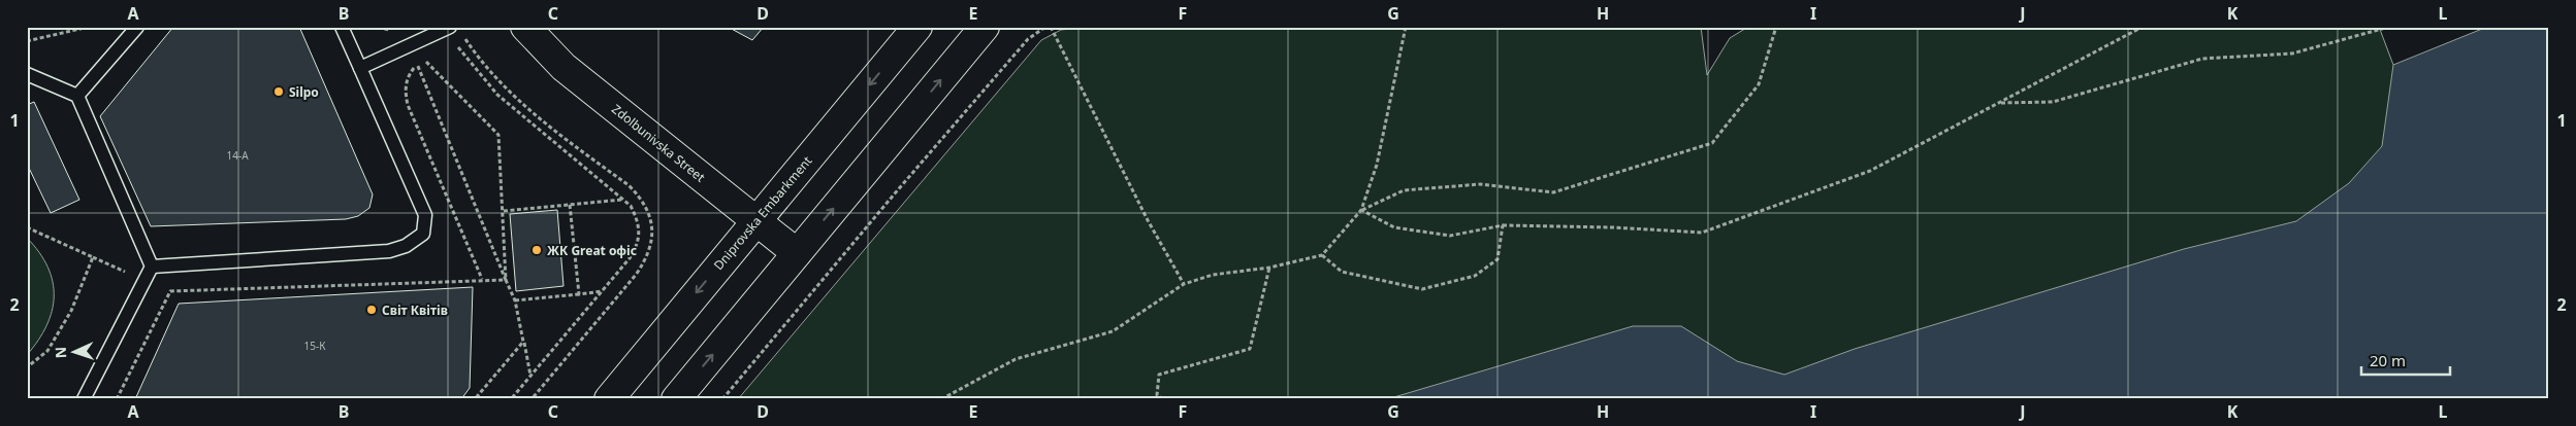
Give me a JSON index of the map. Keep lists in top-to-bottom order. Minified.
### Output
{"streets":{"main road":["Zdolbunivska Street","Dniprovska Embarkment"]},"crossings":[["Zdolbunivska Street","Dniprovska Embarkment"]],"places":["Silpo","ЖК Great офіс","Світ Квітів"],"house_numbers":["14-А","15-К"],"scale_bar":"20 m","north":"left","grid":{"columns":["A","B","C","D","E","F","G","H","I","J","K","L"],"rows":["1","2"]}}
